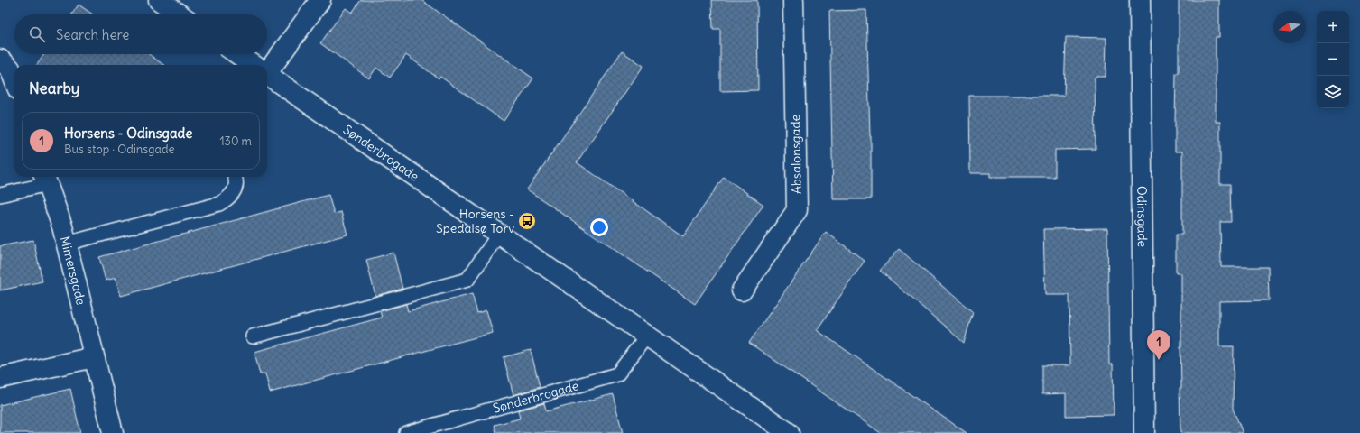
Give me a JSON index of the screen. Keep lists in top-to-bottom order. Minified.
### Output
{"streets":{"street":["Sønderbrogade","Absalonsgade","Odinsgade","Mimersgade"]},"places":{"bus stop":["Horsens - Spedalsø Torv"]},"north":"left","page":{"map_buttons":["+","−"],"search":"Search here","heading":"Nearby","list":[{"mark":"1","name":"Horsens - Odinsgade","note":"Bus stop · Odinsgade","value":"130 m"}],"pins":"1"}}
